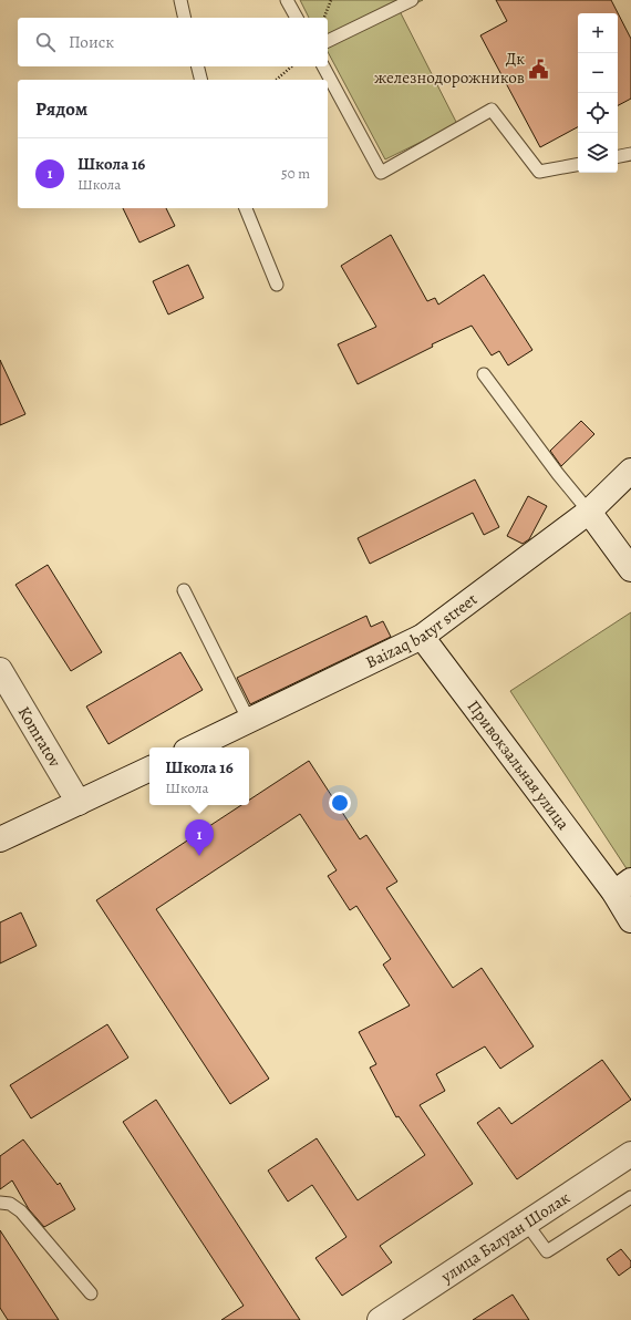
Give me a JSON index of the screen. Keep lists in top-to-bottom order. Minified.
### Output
{"streets":{"street":["Baizaq batyr street","Komratov","Привокзальная улица","улица Балуан Шолак"]},"crossings":[["Baizaq batyr street","Привокзальная улица"]],"places":{"public building":["Дк железнодорожников"]},"page":{"map_buttons":["+","−"],"search":"Поиск","heading":"Рядом","list":[{"mark":"1","name":"Школа 16","note":"Школа","value":"50 m"}],"popup":["Школа 16","Школа"],"pins":"1"}}
